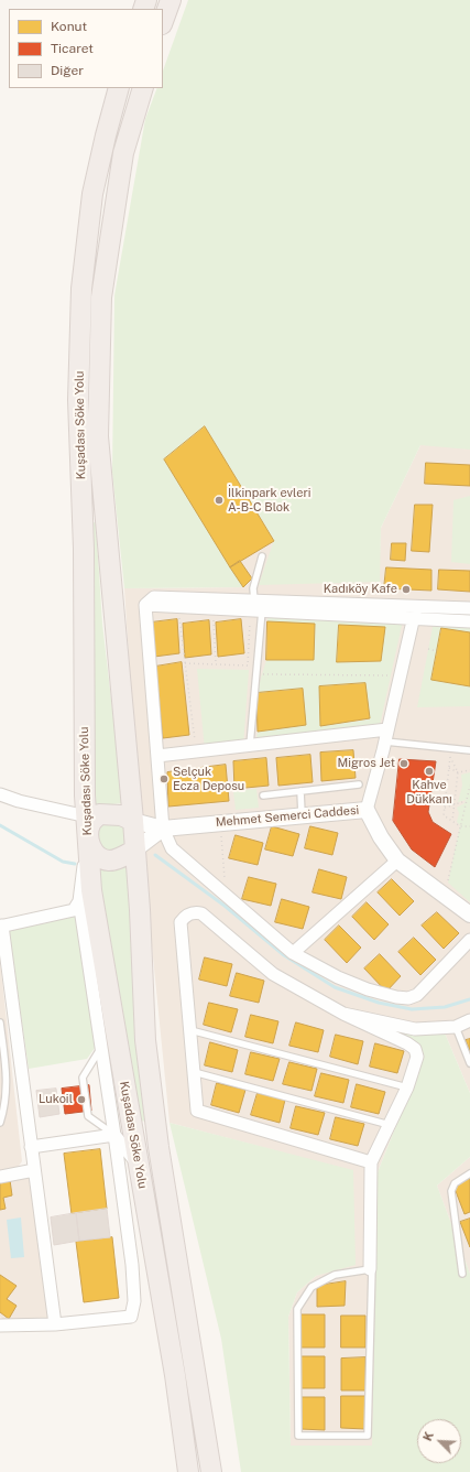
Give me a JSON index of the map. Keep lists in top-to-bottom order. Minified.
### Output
{"streets":{"highway":["Kuşadası Söke Yolu"],"street":["Mehmet Semerci Caddesi"]},"crossings":[["Kuşadası Söke Yolu","Mehmet Semerci Caddesi"]],"places":["İlkinpark evleri A-B-C Blok","Kadıköy Kafe","Migros Jet","Kahve Dükkanı","Selçuk Ecza Deposu","Lukoil"],"legend":["Konut","Ticaret","Diğer"],"north":"top left"}
